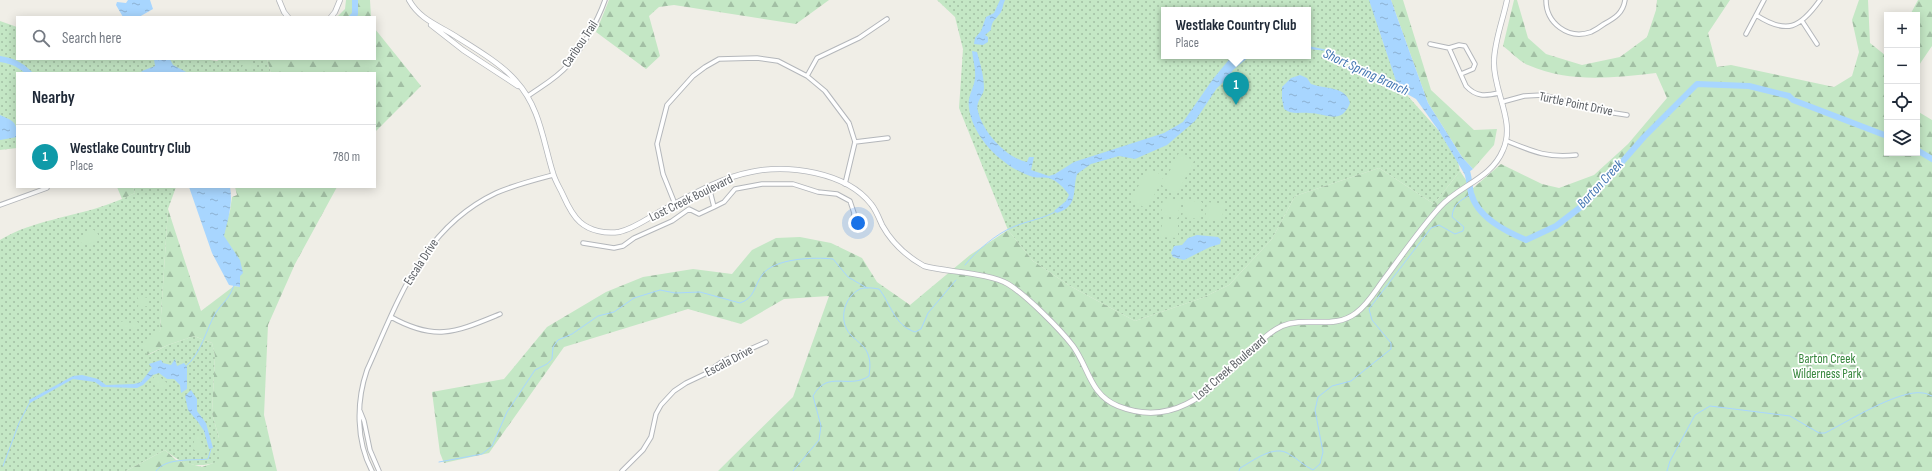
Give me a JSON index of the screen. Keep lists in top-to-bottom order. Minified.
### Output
{"streets":{"street":["Caribou Trail","Turtle Point Drive","Lost Creek Boulevard","Escala Drive"]},"crossings":[["Caribou Trail","Lost Creek Boulevard"],["Lost Creek Boulevard","Escala Drive"]],"water":["Short Spring Branch","Barton Creek"],"parks":["Barton Creek Wilderness Park"],"page":{"popup":["Westlake Country Club","Place"],"map_buttons":["+","−"],"search":"Search here","pins":"1","heading":"Nearby","list":[{"mark":"1","name":"Westlake Country Club","note":"Place","value":"780 m"}]}}
